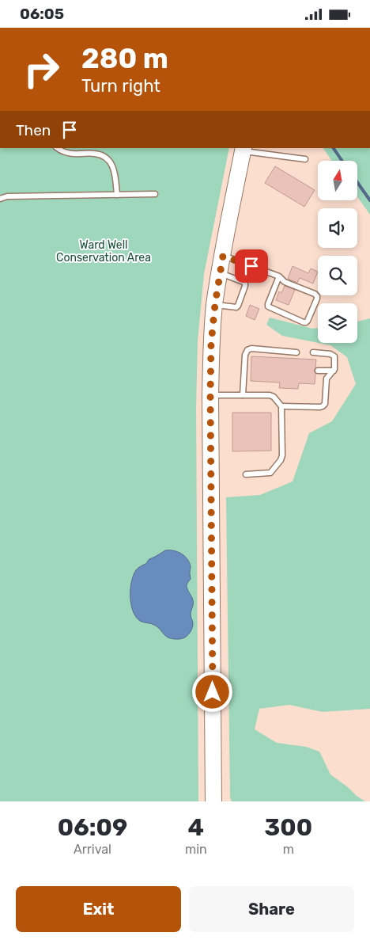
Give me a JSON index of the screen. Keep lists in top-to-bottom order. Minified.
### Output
{"parks":["Ward Well Conservation Area"],"north":"top","page":{"status":"06:05","turn":["280 m","Turn right"],"then":"Then","eta":["06:09","Arrival","4","min","300","m"],"buttons":["Exit","Share"]}}
